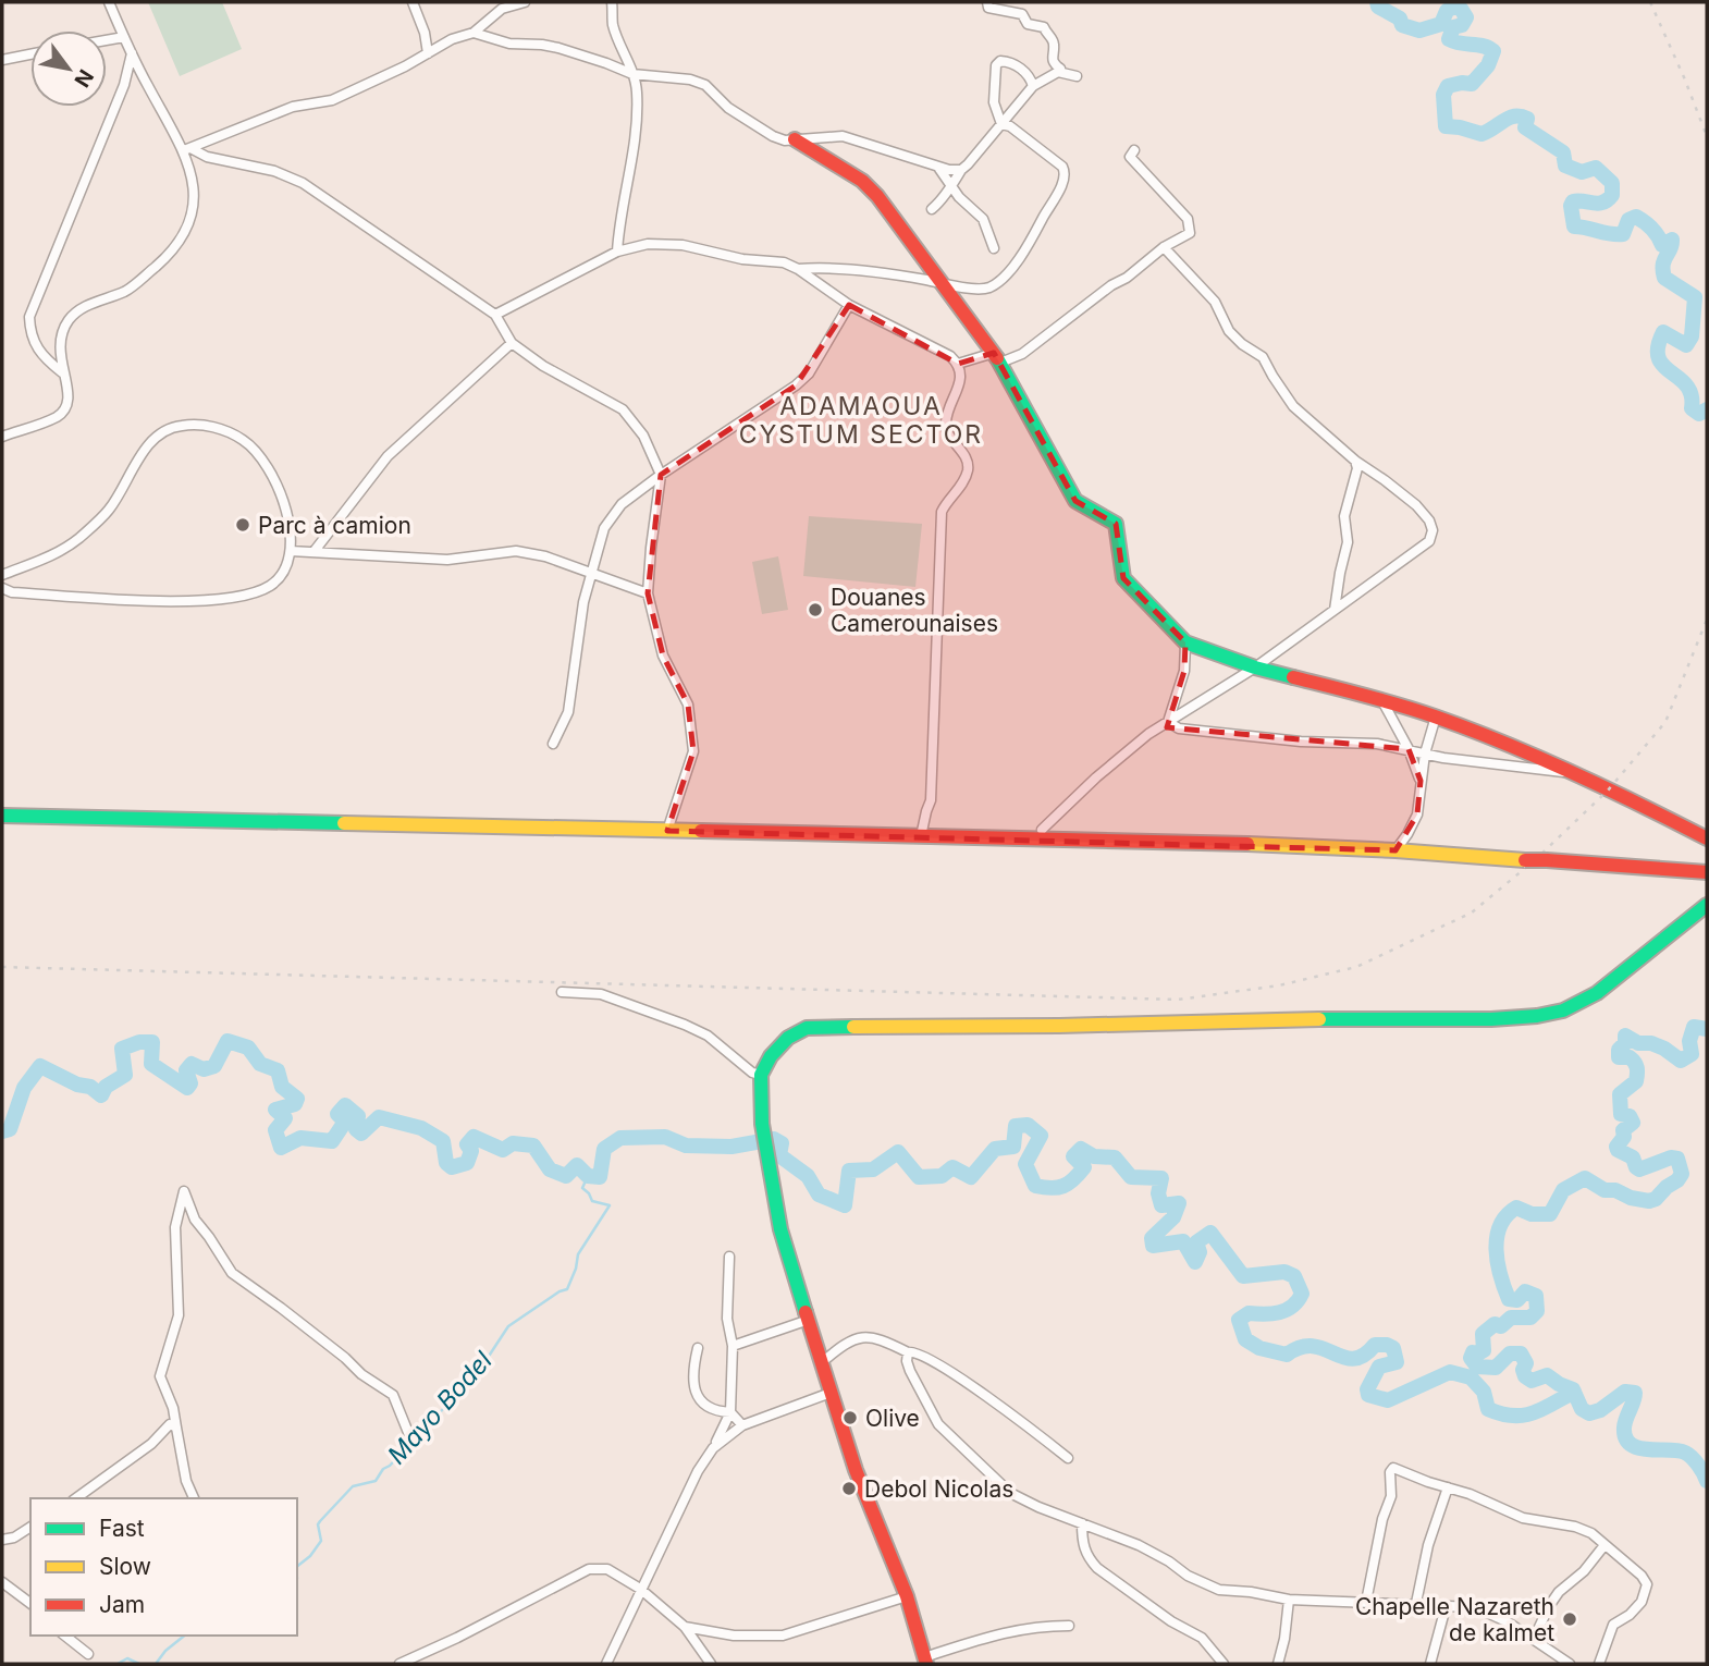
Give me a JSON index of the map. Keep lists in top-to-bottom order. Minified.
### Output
{"districts":["ADAMAOUA CYSTUM SECTOR"],"water":["Mayo Bodel"],"places":["Parc à camion","Douanes Camerounaises","Olive","Debol Nicolas","Chapelle Nazareth de kalmet"],"legend":["Fast","Slow","Jam"],"north":"bottom right"}
